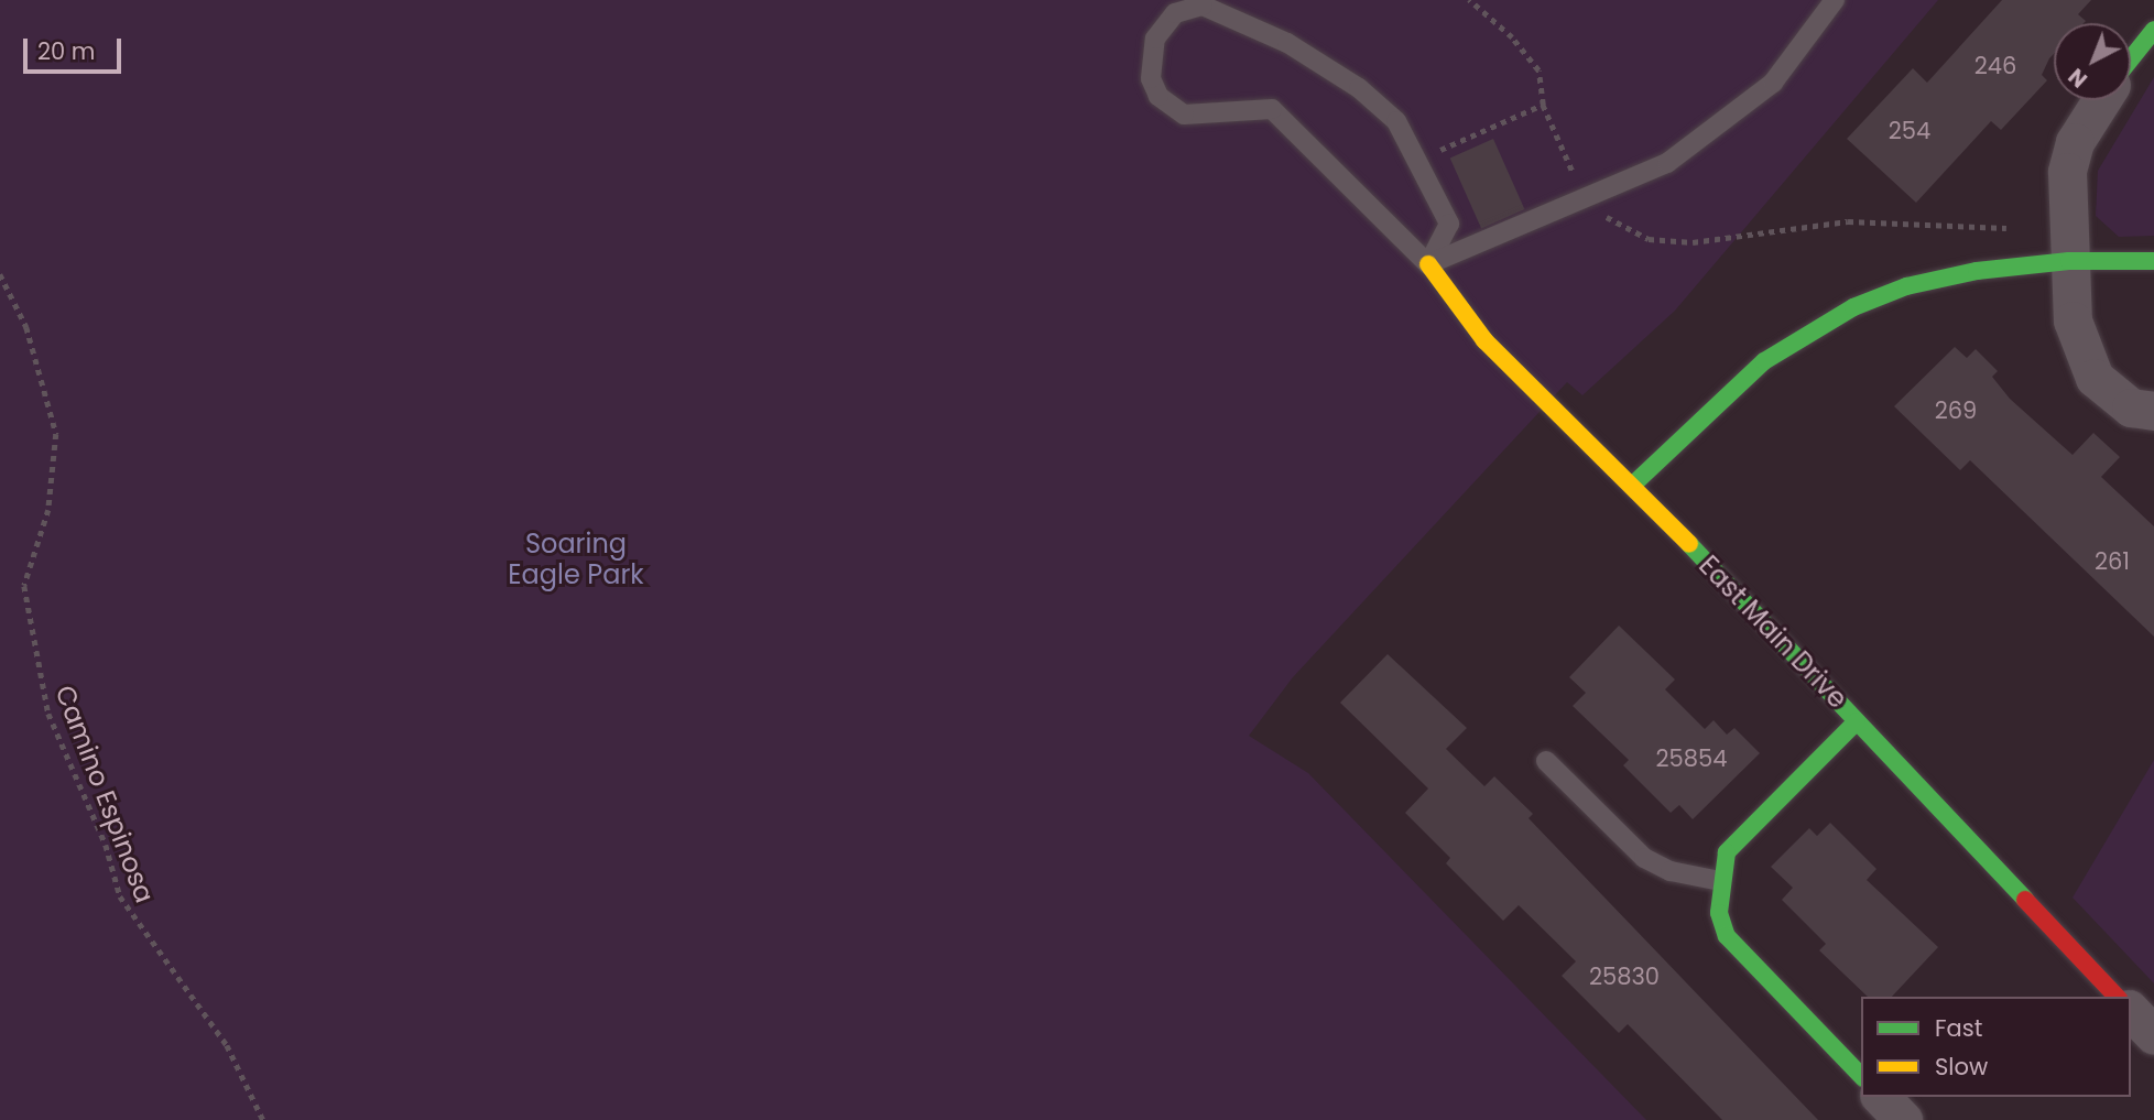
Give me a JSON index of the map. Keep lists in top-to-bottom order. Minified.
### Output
{"streets":{"street":["East Main Drive"],"path":["Camino Espinosa"]},"parks":["Soaring Eagle Park"],"house_numbers":["246","254","269","261","25854","25830"],"legend":["Fast","Slow"],"scale_bar":"20 m","north":"bottom left"}
